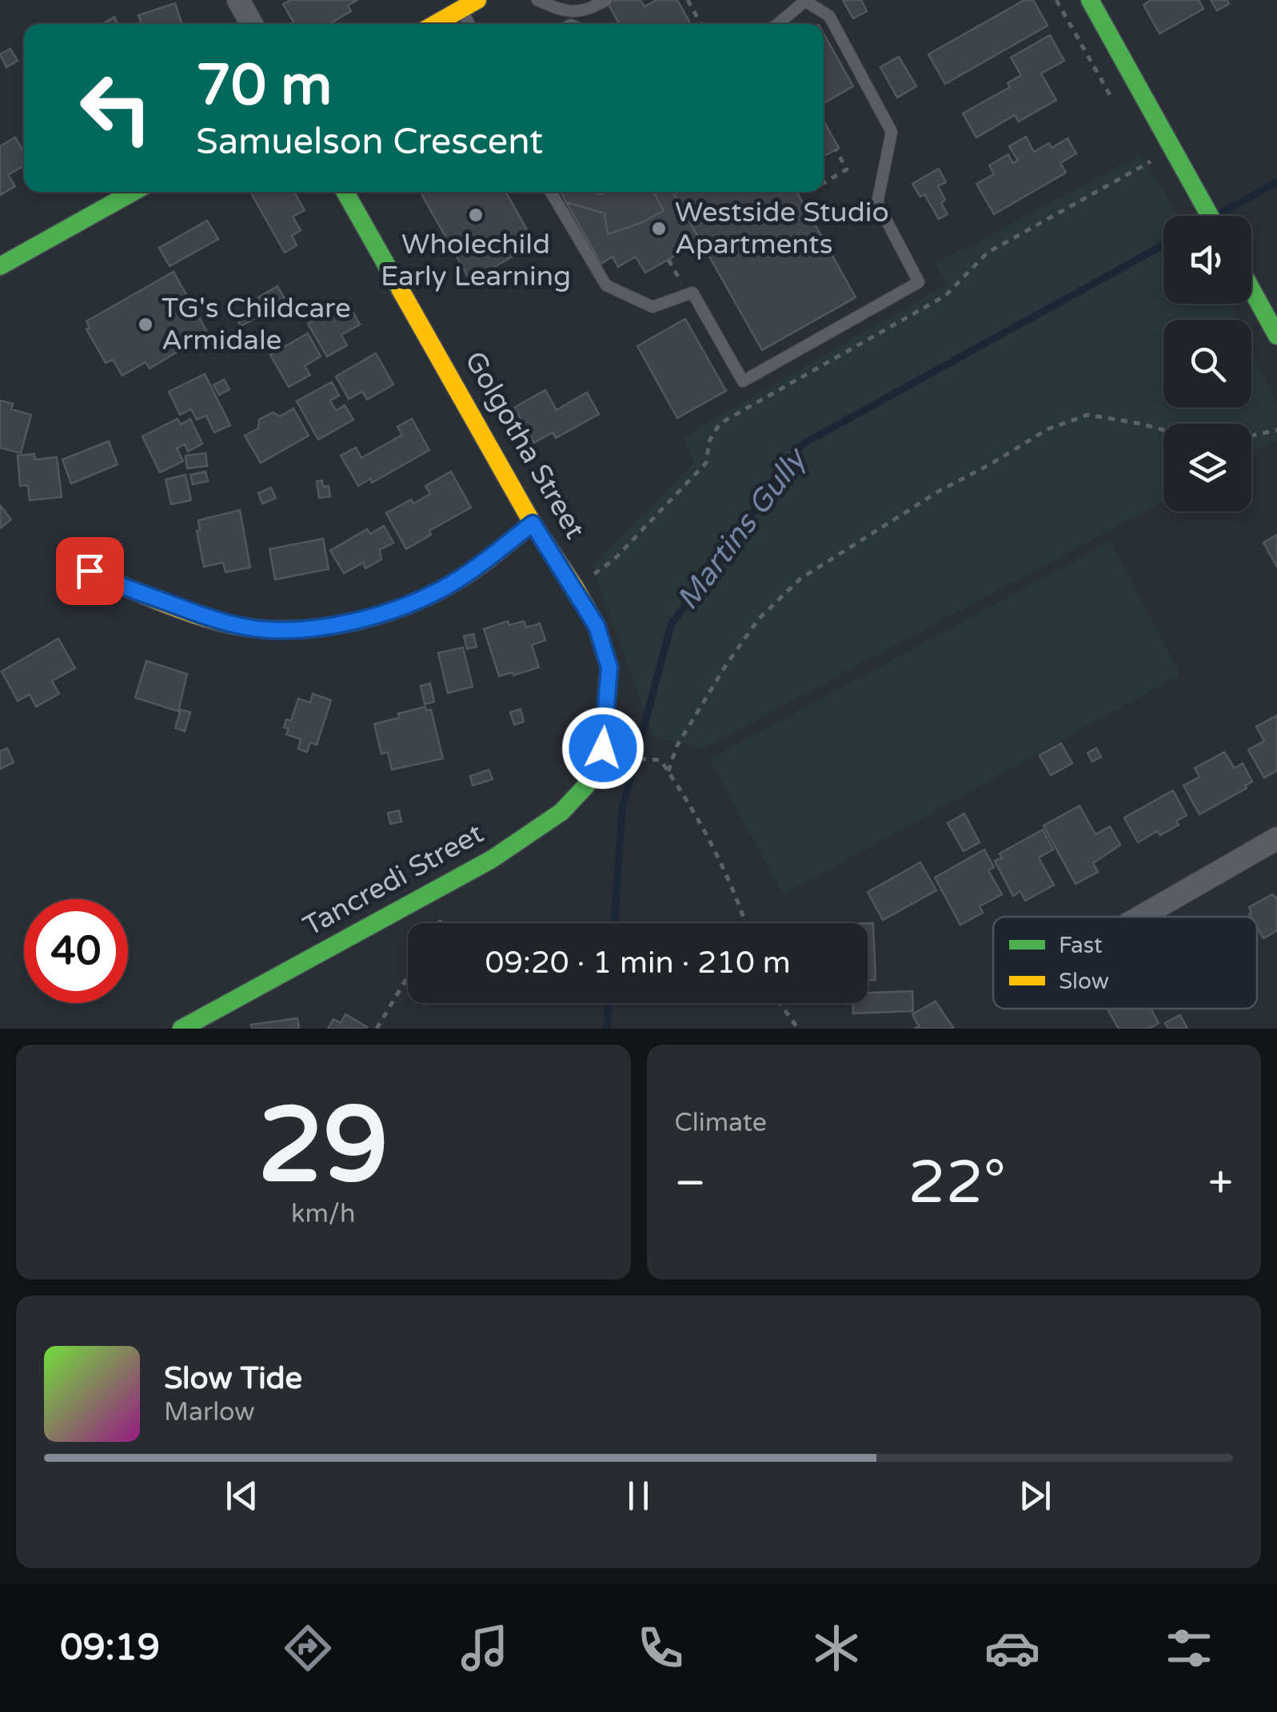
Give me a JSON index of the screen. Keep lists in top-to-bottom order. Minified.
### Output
{"streets":{"street":["Golgotha Street","Tancredi Street"]},"crossings":[["Golgotha Street","Tancredi Street"]],"water":["Martins Gully"],"places":["Wholechild Early Learning","Westside Studio Apartments","TG's Childcare Armidale"],"legend":["Fast","Slow"],"page":{"turn":["70 m","Samuelson Crescent"],"limit":"40","trip":"09:20 · 1 min · 210 m","tile":[["29","km/h"],"Climate"],"heat":["−","22°","+"],"song":["Slow Tide","Marlow"],"tabs":"09:19"}}
